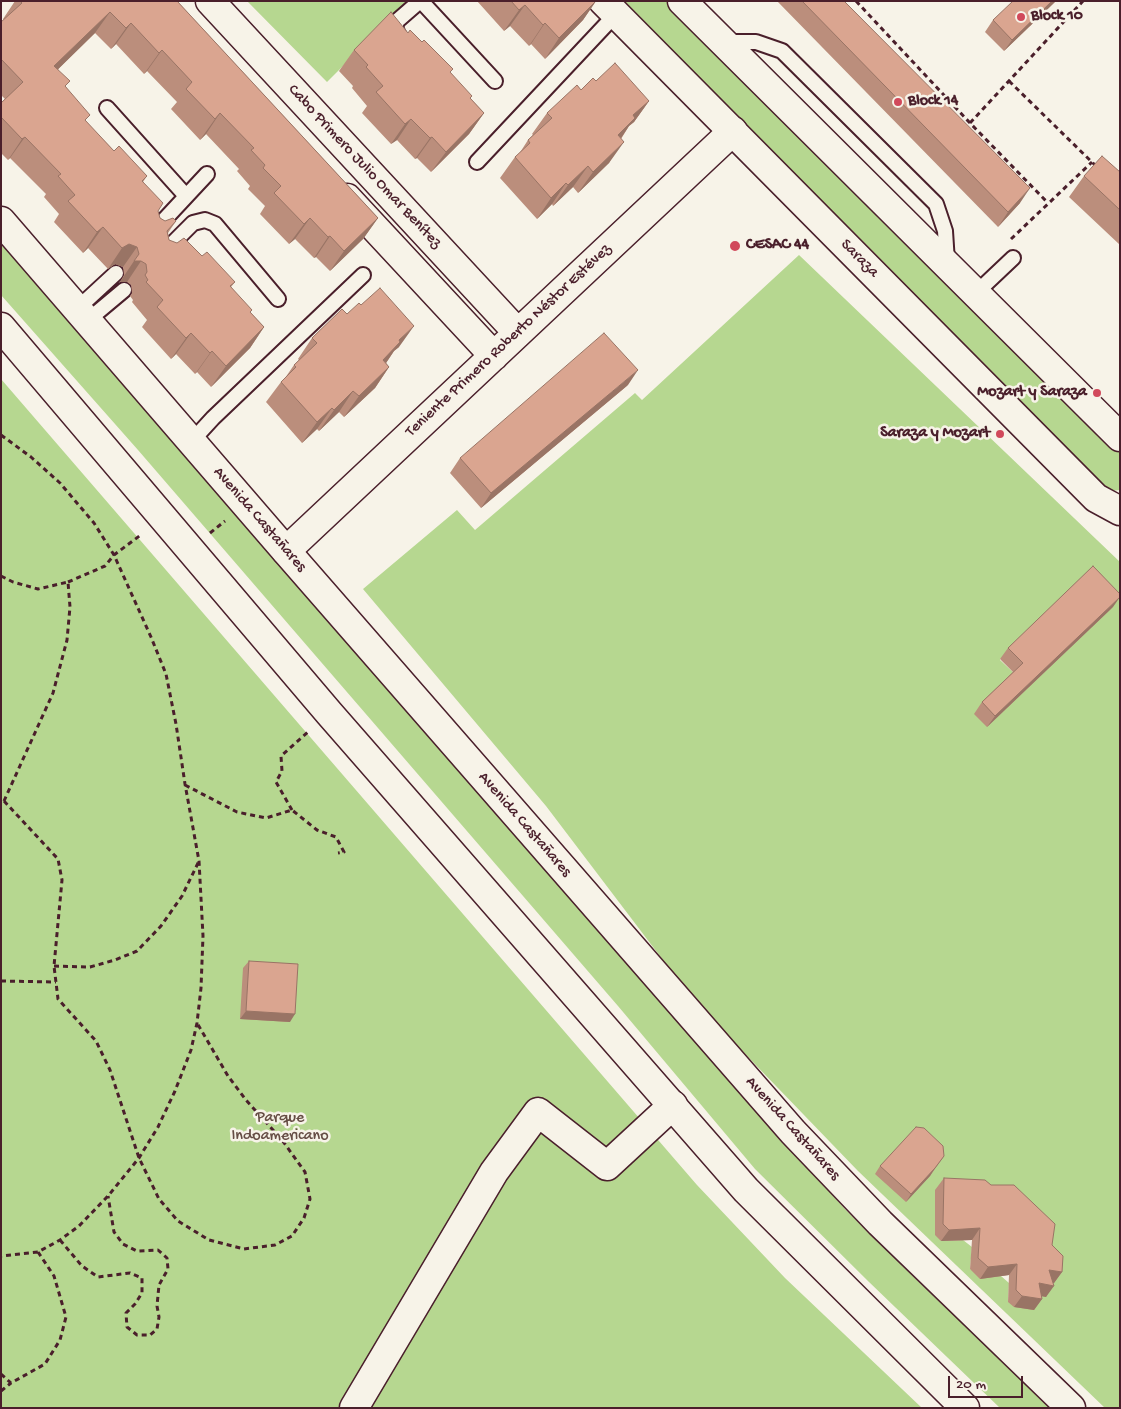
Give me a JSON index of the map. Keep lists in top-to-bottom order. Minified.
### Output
{"streets":{"street":["Cabo Primero Julio Omar Benítez","Saraza","Teniente Primero Roberto Néstor Estévez","Avenida Castañares"]},"crossings":[["Cabo Primero Julio Omar Benítez","Teniente Primero Roberto Néstor Estévez"],["Saraza","Teniente Primero Roberto Néstor Estévez"],["Teniente Primero Roberto Néstor Estévez","Avenida Castañares"]],"parks":["Parque Indoamericano"],"places":["Block 10","Block 14","CESAC 44","Mozart y Saraza","Saraza y Mozart"],"scale_bar":"20 m"}
